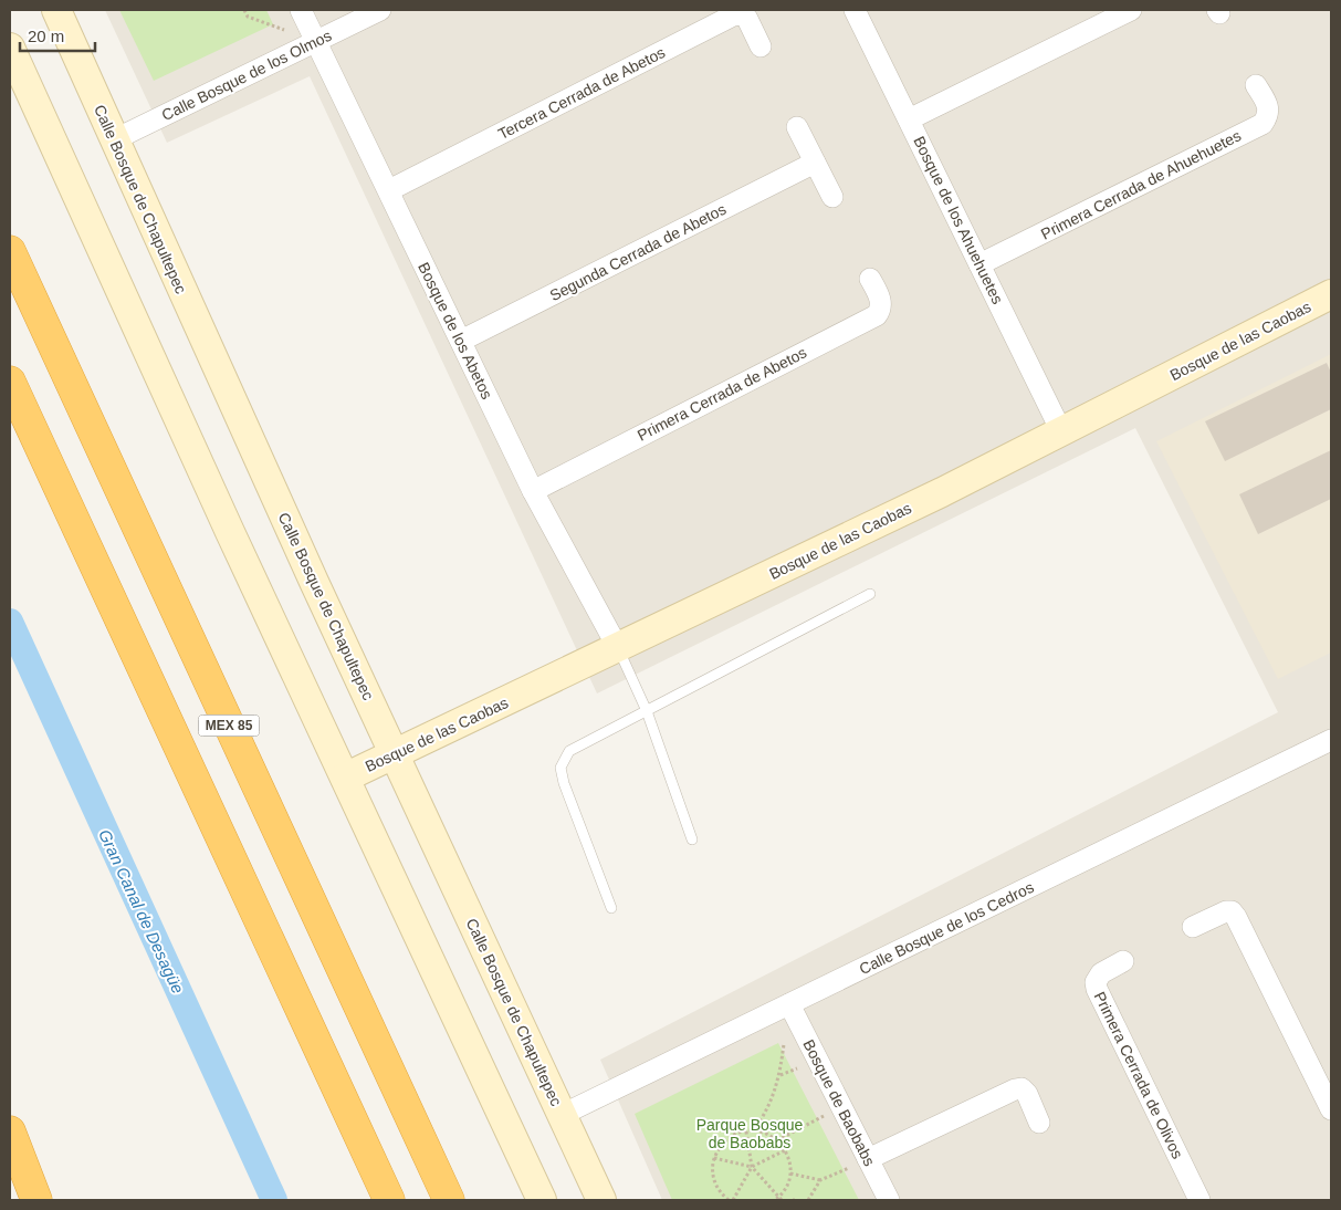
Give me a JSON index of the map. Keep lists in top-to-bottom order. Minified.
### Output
{"streets":{"highway":["MEX 85"],"main road":["Calle Bosque de Chapultepec","Bosque de las Caobas"],"street":["Calle Bosque de los Olmos","Tercera Cerrada de Abetos","Primera Cerrada de Ahuehuetes","Bosque de los Ahuehuetes","Segunda Cerrada de Abetos","Bosque de los Abetos","Primera Cerrada de Abetos","Calle Bosque de los Cedros","Primera Cerrada de Olivos","Bosque de Baobabs"]},"crossings":[["Calle Bosque de los Olmos","Calle Bosque de Chapultepec"],["Calle Bosque de los Olmos","Bosque de los Abetos"],["Tercera Cerrada de Abetos","Bosque de los Abetos"],["Primera Cerrada de Ahuehuetes","Bosque de los Ahuehuetes"],["Calle Bosque de Chapultepec","Bosque de las Caobas"],["Calle Bosque de Chapultepec","Calle Bosque de los Cedros"],["Bosque de los Ahuehuetes","Bosque de las Caobas"],["Segunda Cerrada de Abetos","Bosque de los Abetos"],["Bosque de los Abetos","Bosque de las Caobas"],["Bosque de los Abetos","Primera Cerrada de Abetos"],["Calle Bosque de los Cedros","Bosque de Baobabs"]],"water":["Gran Canal de Desagüe"],"parks":["Parque Bosque de Baobabs"],"scale_bar":"20 m"}
